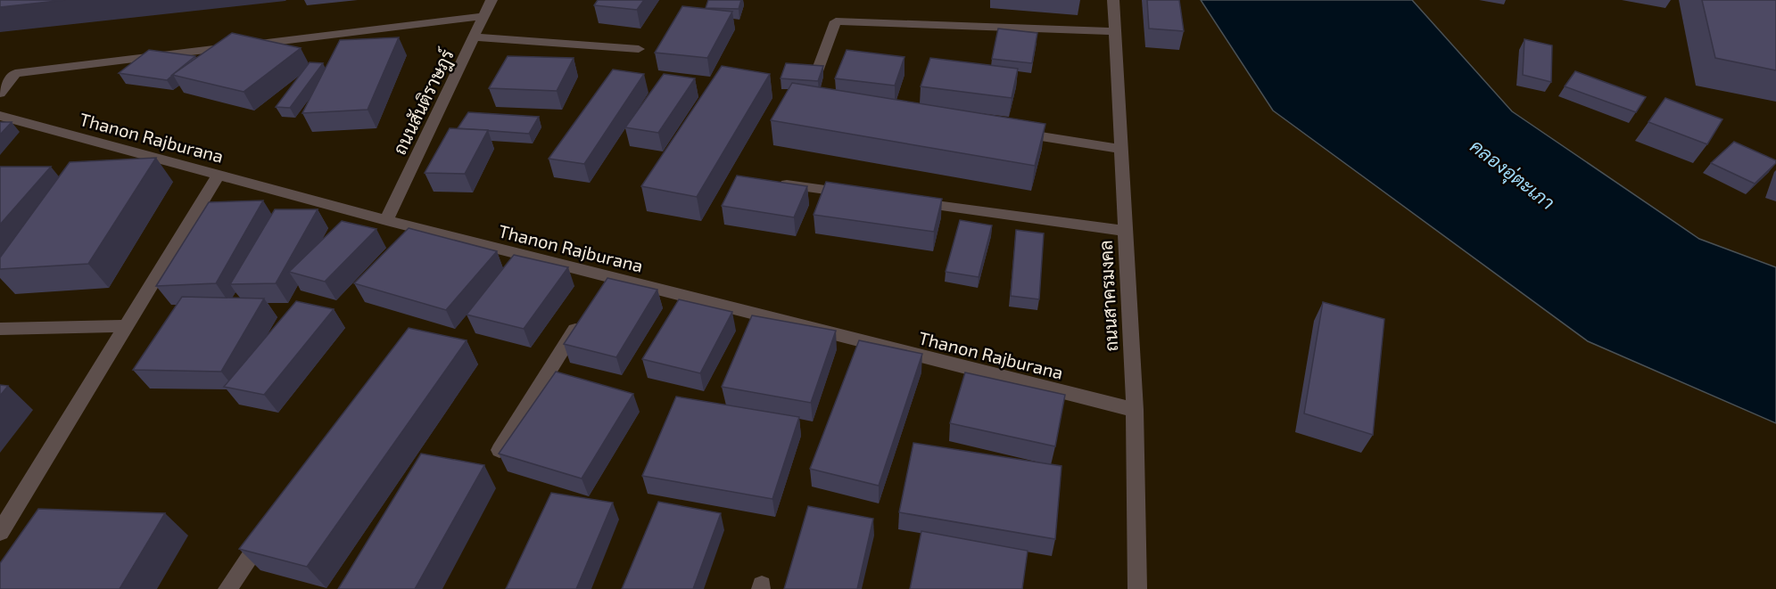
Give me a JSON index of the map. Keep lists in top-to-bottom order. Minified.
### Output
{"streets":{"street":["ถนนสันติราษฎร์","Thanon Rajburana","ถนนสาครมงคล"]},"crossings":[["ถนนสันติราษฎร์","Thanon Rajburana"],["Thanon Rajburana","ถนนสาครมงคล"]],"water":["คลองอุ่ตะเภา"]}
